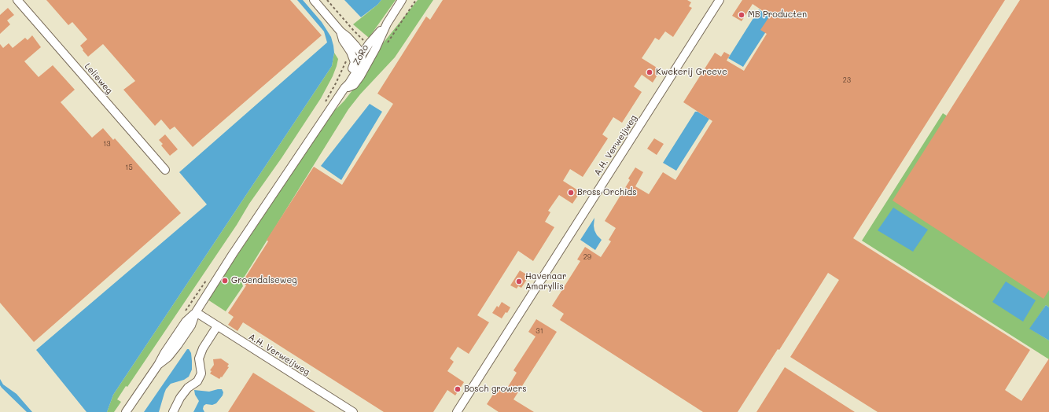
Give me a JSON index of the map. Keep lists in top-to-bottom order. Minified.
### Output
{"streets":{"street":["ZoRo","Lelieweg","A.H. Verweijweg"]},"places":["MB Producten","Kwekerij Greeve","Bross Orchids","Groendalseweg","Havenaar Amaryllis","Bosch growers"],"house_numbers":["23","13","15","29","31"]}
